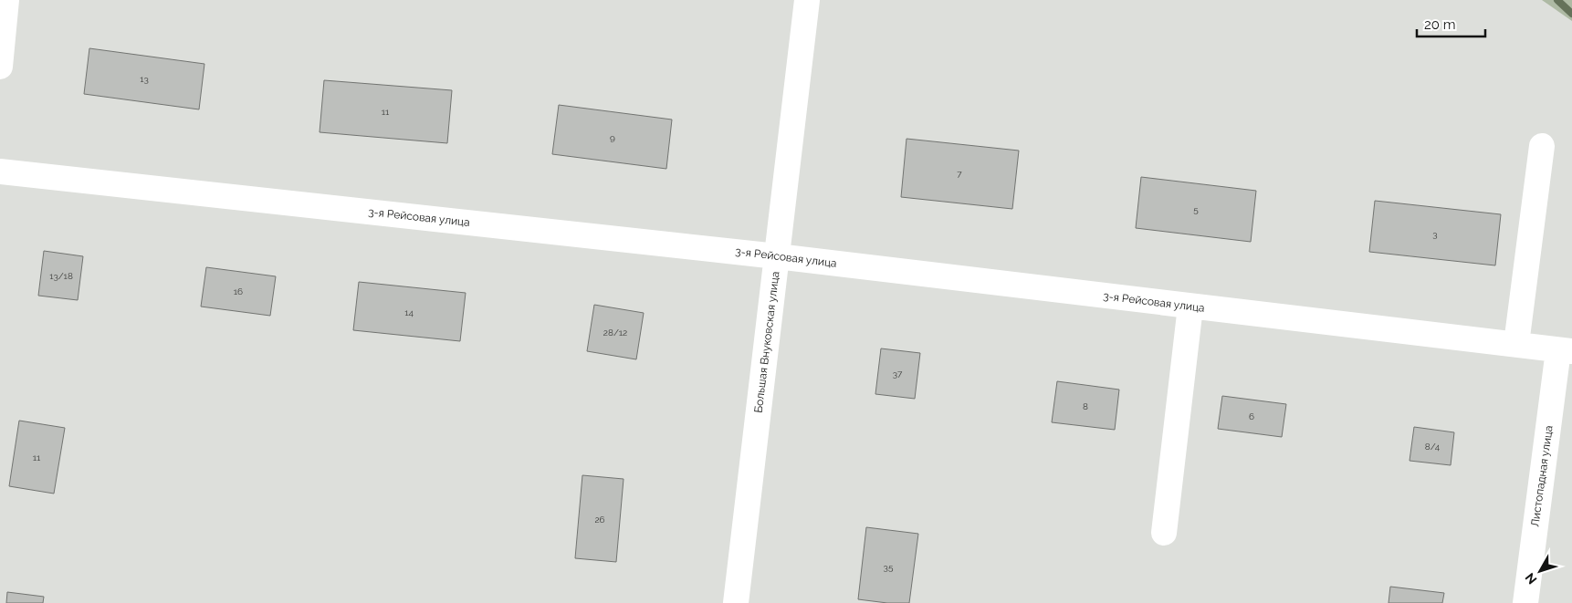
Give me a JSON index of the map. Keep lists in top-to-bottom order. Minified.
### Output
{"streets":{"street":["3-я Рейсовая улица","Большая Внуковская улица","Листопадная улица"]},"crossings":[["3-я Рейсовая улица","Большая Внуковская улица"],["3-я Рейсовая улица","Листопадная улица"]],"house_numbers":["13","11","9","7","5","3","13/18","16","14","28/12","37","8","6","8/4","11","26","35"],"scale_bar":"20 m","north":"bottom left"}
